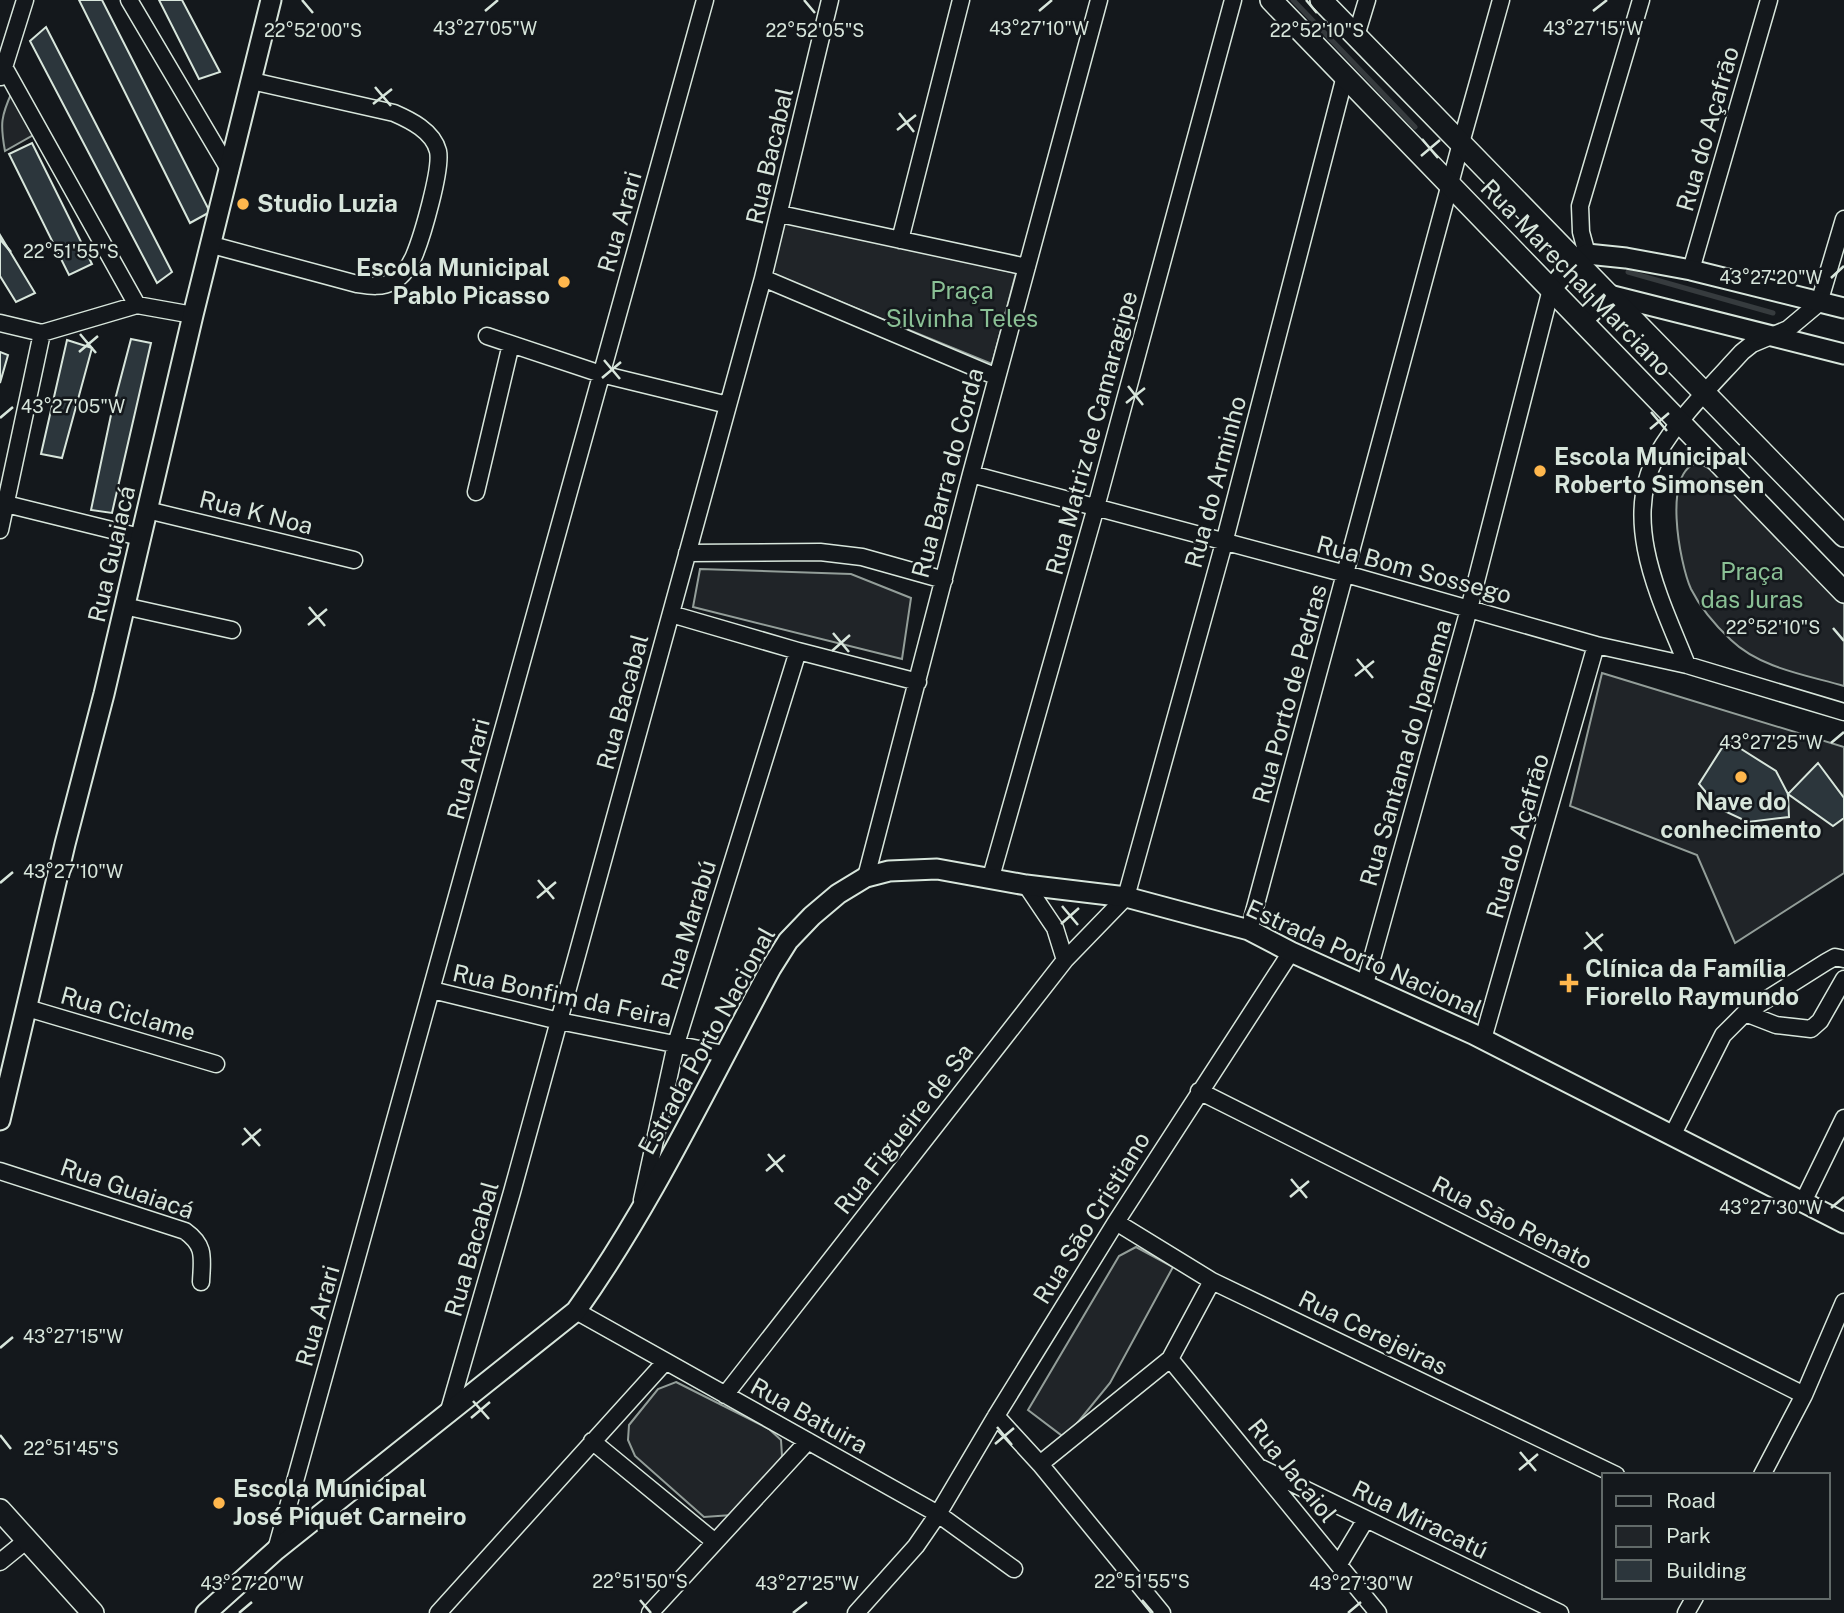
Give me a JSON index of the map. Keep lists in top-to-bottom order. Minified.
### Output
{"streets":{"main road":["Rua Marechal Marciano"],"street":["Rua do Açafrão","Rua Bacabal","Rua Arari","Rua Matriz de Camaragipe","Rua Barra do Corda","Rua do Arminho","Rua K Noa","Rua Guaiacá","Rua Bom Sossego","Rua Porto de Pedras","Rua Santana do Ipanema","Rua Marabú","Estrada Porto Nacional","Rua Bonfim da Feira","Rua Ciclame","Rua Figueire de Sa","Rua São Cristiano","Rua São Renato","Rua Cerejeiras","Rua Batuira","Rua Jacaiol","Rua Miracatú"]},"crossings":[["Rua do Açafrão","Rua Bom Sossego"],["Rua do Açafrão","Estrada Porto Nacional"],["Rua Bacabal","Estrada Porto Nacional"],["Rua Bacabal","Rua Bonfim da Feira"],["Rua Arari","Estrada Porto Nacional"],["Rua Arari","Rua Bonfim da Feira"],["Rua Marechal Marciano","Rua do Arminho"],["Rua Marechal Marciano","Rua Porto de Pedras"],["Rua Marechal Marciano","Rua Santana do Ipanema"],["Rua Matriz de Camaragipe","Rua Bom Sossego"],["Rua Matriz de Camaragipe","Estrada Porto Nacional"],["Rua Barra do Corda","Rua Bom Sossego"],["Rua Barra do Corda","Estrada Porto Nacional"],["Rua do Arminho","Rua Bom Sossego"],["Rua do Arminho","Estrada Porto Nacional"],["Rua do Arminho","Rua Figueire de Sa"],["Rua K Noa","Rua Guaiacá"],["Rua Guaiacá","Rua Ciclame"],["Rua Bom Sossego","Rua Porto de Pedras"],["Rua Bom Sossego","Rua Santana do Ipanema"],["Rua Porto de Pedras","Estrada Porto Nacional"],["Rua Santana do Ipanema","Estrada Porto Nacional"],["Rua Marabú","Estrada Porto Nacional"],["Rua Marabú","Rua Bonfim da Feira"],["Estrada Porto Nacional","Rua Bonfim da Feira"],["Estrada Porto Nacional","Rua Figueire de Sa"],["Estrada Porto Nacional","Rua São Cristiano"],["Estrada Porto Nacional","Rua Batuira"],["Rua Figueire de Sa","Rua Batuira"],["Rua São Cristiano","Rua São Renato"],["Rua São Cristiano","Rua Cerejeiras"],["Rua São Cristiano","Rua Batuira"],["Rua Jacaiol","Rua Miracatú"]],"parks":["Praça Silvinha Teles","Praça das Juras"],"places":{"other":["Studio Luzia","Escola Municipal Pablo Picasso","Escola Municipal Roberto Simonsen","Nave do conhecimento","Escola Municipal José Piquet Carneiro"],"health":["Clínica da Família Fiorello Raymundo"]},"legend":["Road","Park","Building"],"coordinates":["43°27'15\"W","43°27'05\"W","43°27'10\"W","22°52'00\"S","22°52'05\"S","22°52'10\"S","22°51'55\"S","43°27'20\"W","43°27'25\"W","43°27'30\"W","22°51'45\"S","22°51'50\"S"]}
